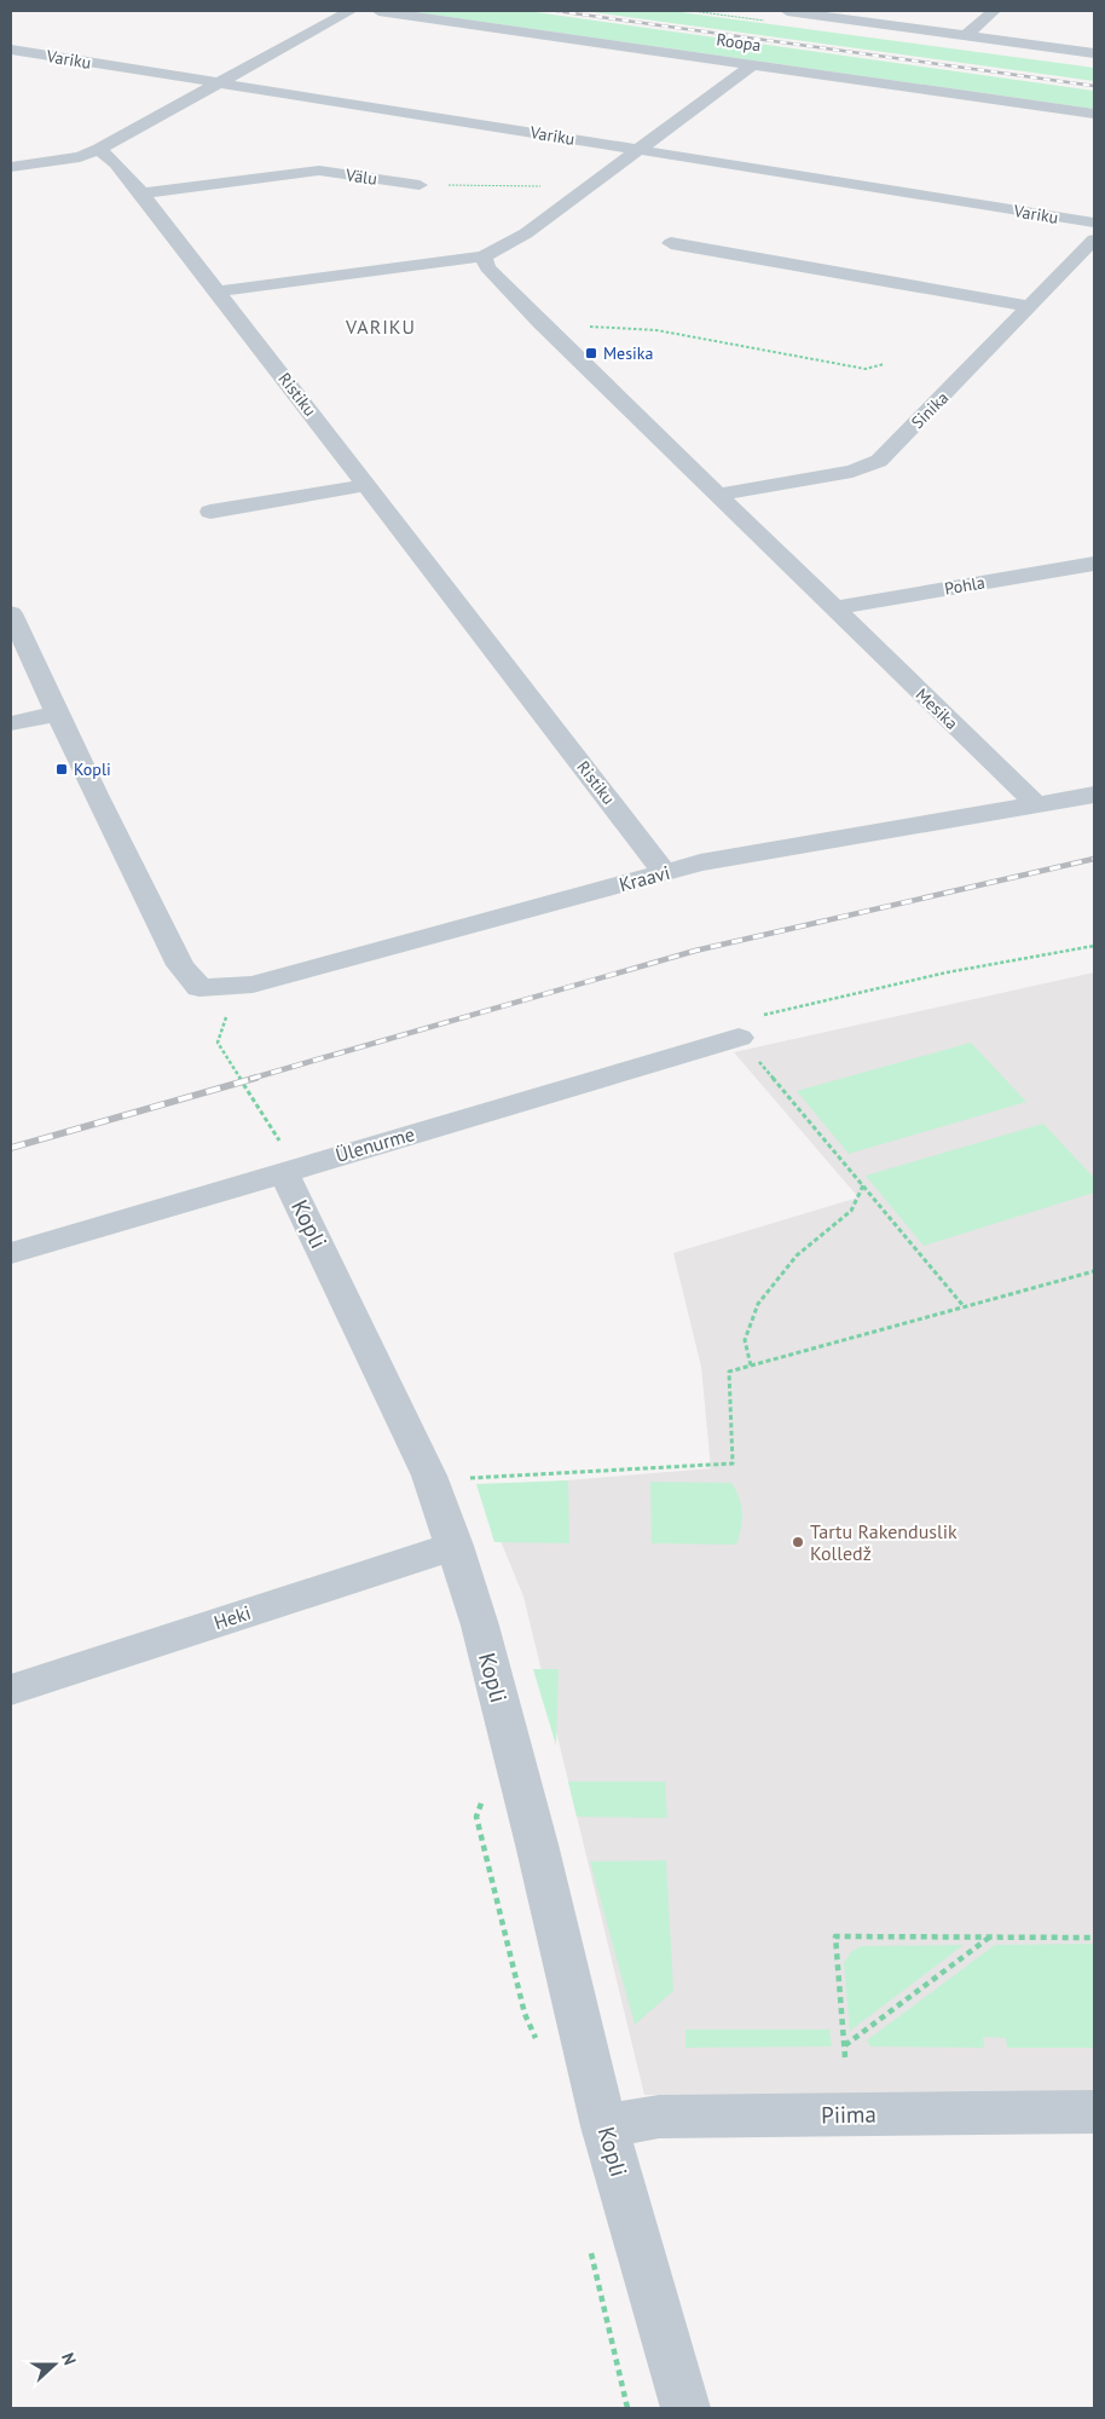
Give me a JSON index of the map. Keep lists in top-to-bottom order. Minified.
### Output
{"streets":{"street":["Roopa","Variku","Välu","Ristiku","Sinika","Pohla","Mesika","Kraavi","Ülenurme","Kopli","Heki","Piima"]},"crossings":[["Välu","Ristiku"],["Ristiku","Kraavi"],["Sinika","Mesika"],["Pohla","Mesika"],["Mesika","Kraavi"],["Ülenurme","Kopli"],["Kopli","Heki"],["Kopli","Piima"]],"districts":["VARIKU"],"places":{"transit":["Mesika","Kopli"],"other":["Tartu Rakenduslik Kolledž"]},"north":"right"}
